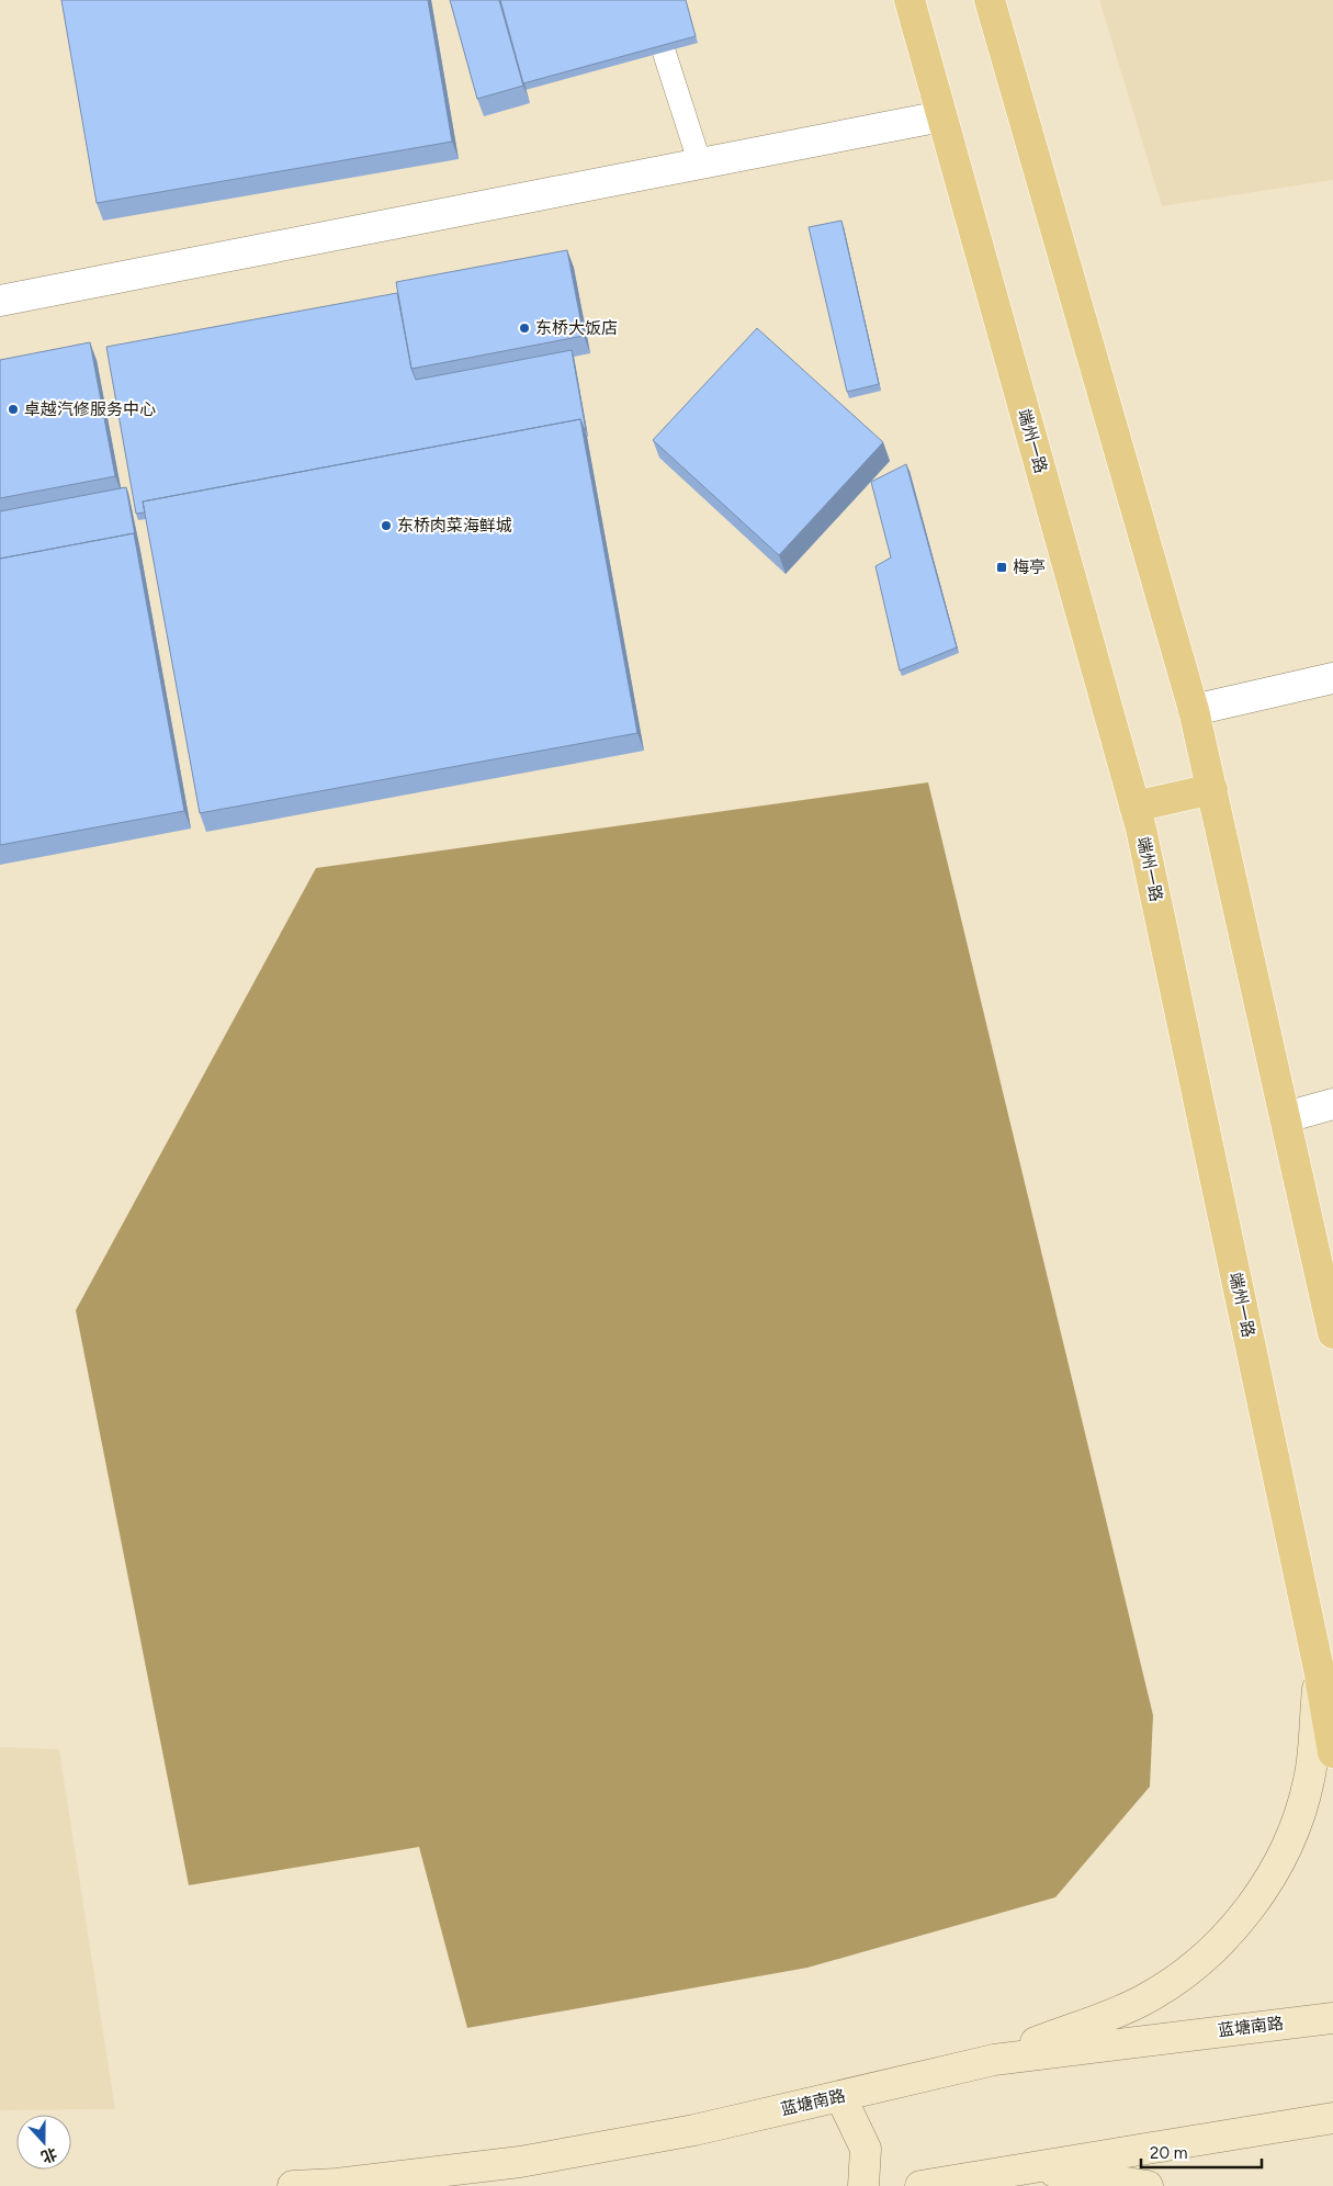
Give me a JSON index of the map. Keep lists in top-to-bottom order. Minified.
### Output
{"streets":{"main road":["端州一路","蓝塘南路"]},"places":{"other":["东桥大饭店","卓越汽修服务中心","东桥肉菜海鲜城"],"transit":["梅亭"]},"scale_bar":"20 m","north":"bottom"}
